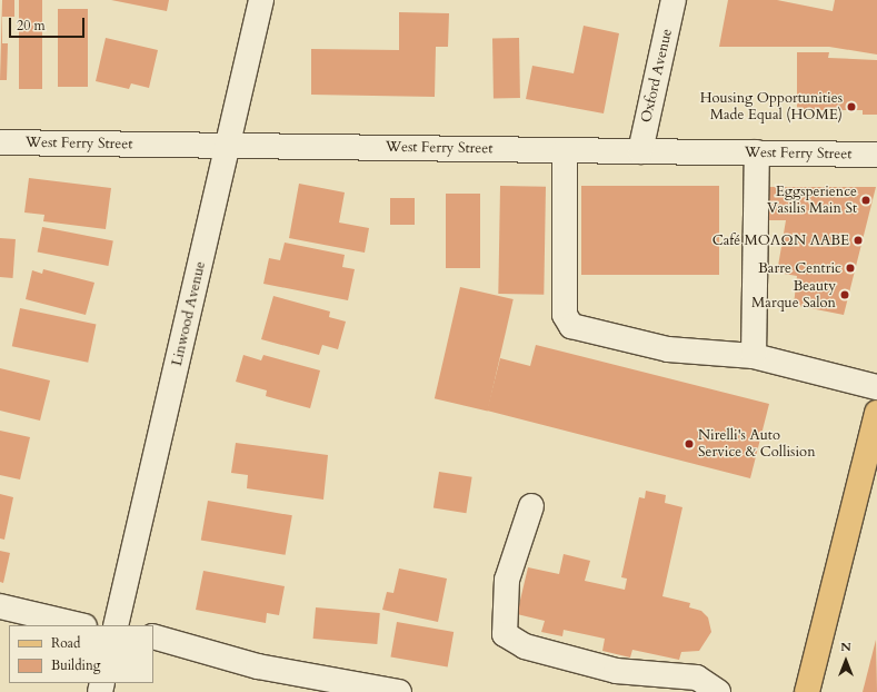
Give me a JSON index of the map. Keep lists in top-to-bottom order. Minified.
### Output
{"streets":{"street":["Oxford Avenue","West Ferry Street","Linwood Avenue"]},"crossings":[["Oxford Avenue","West Ferry Street"],["West Ferry Street","Linwood Avenue"]],"places":["Housing Opportunities Made Equal (HOME)","Eggsperience Vasilis Main St","Café MOΛΩN ΛABE","Barre Centric","Beauty Marque Salon","Nirelli's Auto Service & Collision"],"legend":["Road","Building"],"scale_bar":"20 m","north":"top"}
